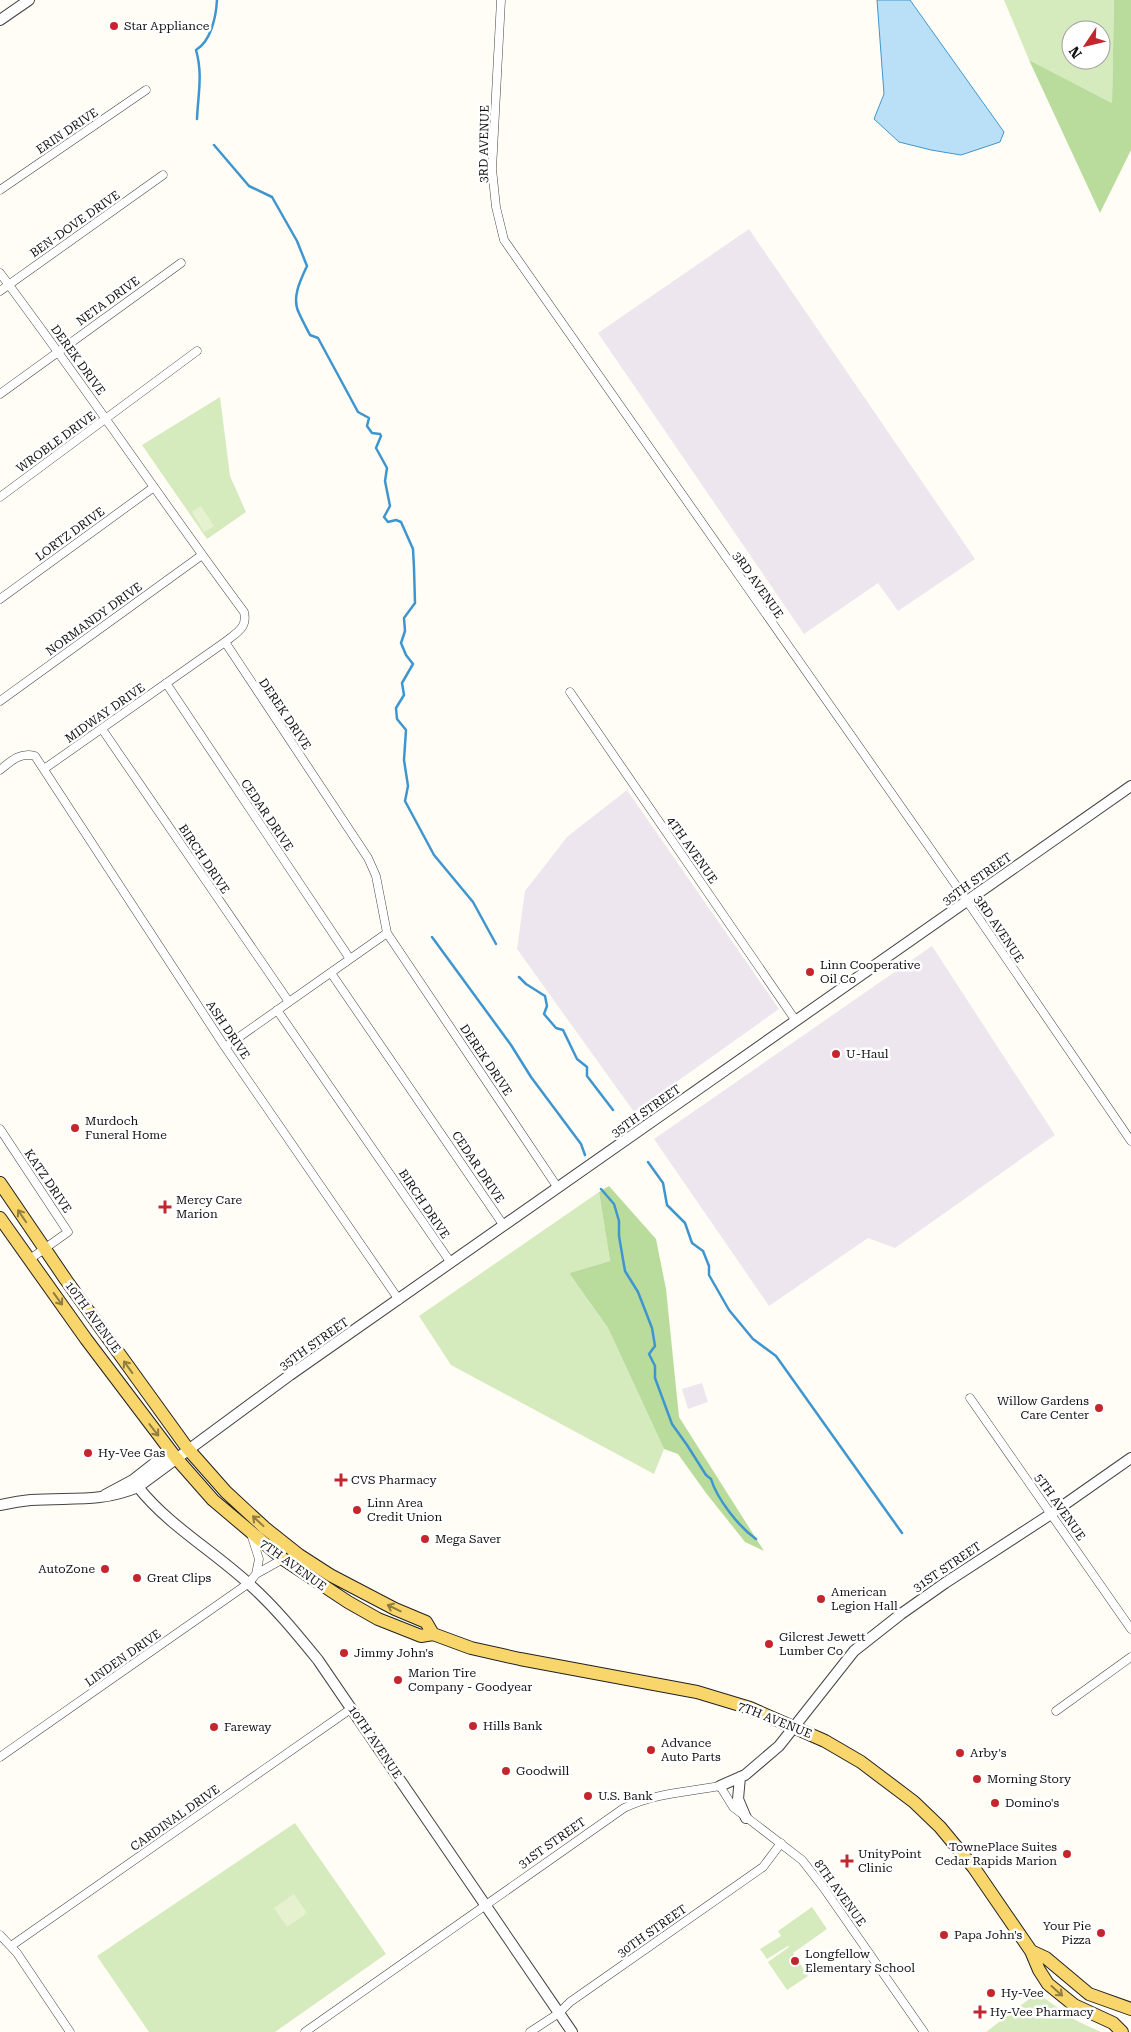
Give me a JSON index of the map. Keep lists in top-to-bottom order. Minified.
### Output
{"streets":{"main road":["10TH AVENUE","7TH AVENUE"],"street":["ERIN DRIVE","3RD AVENUE","BEN-DOVE DRIVE","NETA DRIVE","DEREK DRIVE","WROBLE DRIVE","LORTZ DRIVE","NORMANDY DRIVE","MIDWAY DRIVE","CEDAR DRIVE","4TH AVENUE","BIRCH DRIVE","35TH STREET","ASH DRIVE","KATZ DRIVE","5TH AVENUE","31ST STREET","LINDEN DRIVE","CARDINAL DRIVE","8TH AVENUE","30TH STREET"]},"crossings":[["3RD AVENUE","35TH STREET"],["BEN-DOVE DRIVE","DEREK DRIVE"],["NETA DRIVE","DEREK DRIVE"],["DEREK DRIVE","WROBLE DRIVE"],["DEREK DRIVE","LORTZ DRIVE"],["DEREK DRIVE","NORMANDY DRIVE"],["DEREK DRIVE","MIDWAY DRIVE"],["DEREK DRIVE","35TH STREET"],["MIDWAY DRIVE","CEDAR DRIVE"],["MIDWAY DRIVE","BIRCH DRIVE"],["MIDWAY DRIVE","ASH DRIVE"],["CEDAR DRIVE","35TH STREET"],["4TH AVENUE","35TH STREET"],["BIRCH DRIVE","35TH STREET"],["35TH STREET","ASH DRIVE"],["35TH STREET","10TH AVENUE"],["35TH STREET","7TH AVENUE"],["KATZ DRIVE","10TH AVENUE"],["10TH AVENUE","7TH AVENUE"],["10TH AVENUE","31ST STREET"],["10TH AVENUE","LINDEN DRIVE"],["10TH AVENUE","CARDINAL DRIVE"],["10TH AVENUE","30TH STREET"],["5TH AVENUE","31ST STREET"],["7TH AVENUE","31ST STREET"],["7TH AVENUE","LINDEN DRIVE"],["31ST STREET","8TH AVENUE"],["8TH AVENUE","30TH STREET"]],"places":{"other":["Star Appliance","Linn Cooperative Oil Co","U-Haul","Murdoch Funeral Home","Willow Gardens Care Center","Hy-Vee Gas","Linn Area Credit Union","Mega Saver","AutoZone","Great Clips","American Legion Hall","Gilcrest Jewett Lumber Co","Jimmy John's","Marion Tire Company - Goodyear","Hills Bank","Fareway","Advance Auto Parts","Arby's","Goodwill","Morning Story","U.S. Bank","Domino's","TownePlace Suites Cedar Rapids Marion","Your Pie Pizza","Papa John's","Longfellow Elementary School","Hy-Vee"],"health":["Mercy Care Marion","CVS Pharmacy","UnityPoint Clinic","Hy-Vee Pharmacy"]},"north":"bottom left"}
